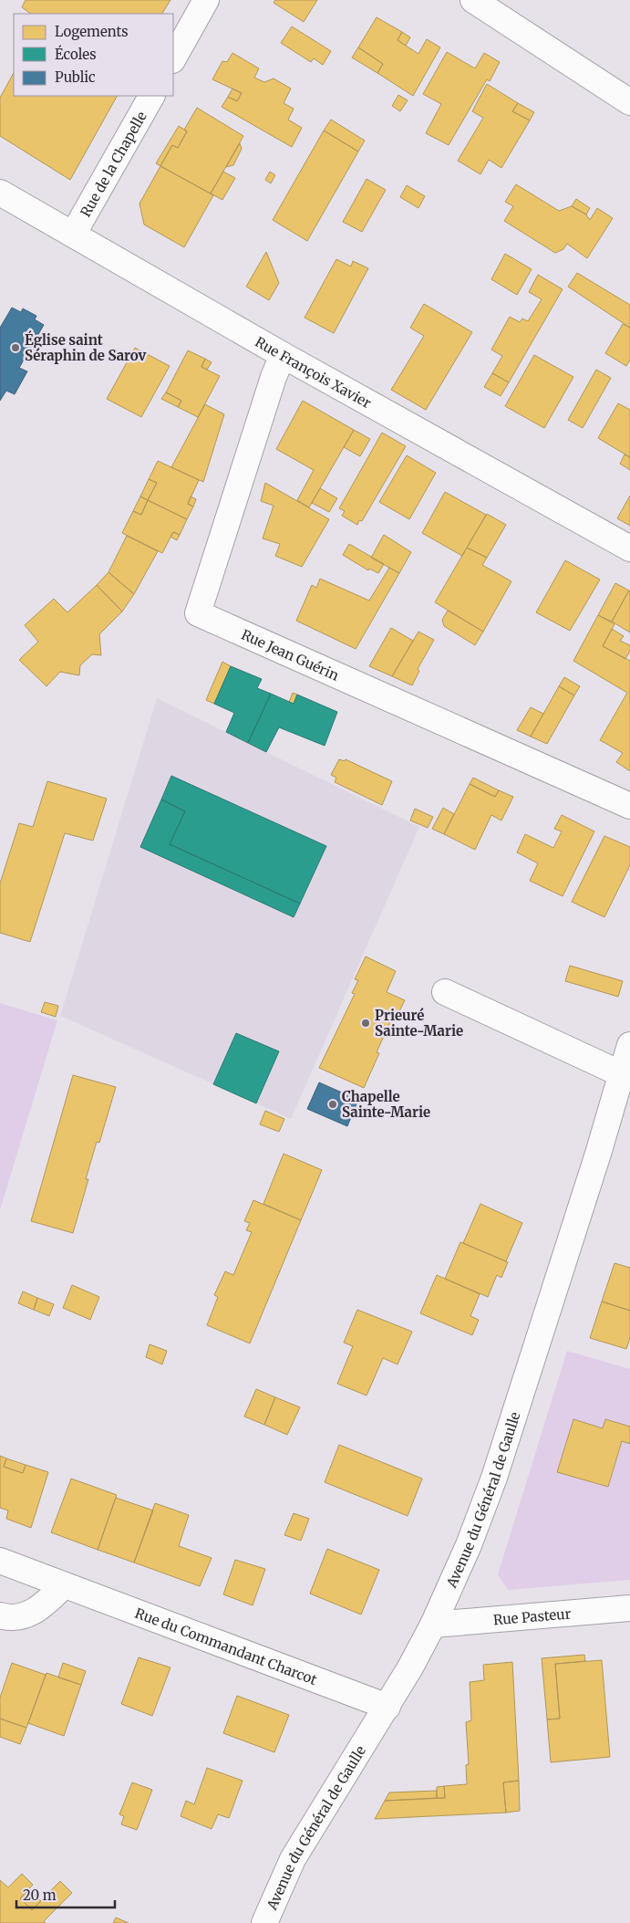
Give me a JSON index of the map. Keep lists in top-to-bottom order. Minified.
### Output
{"streets":{"street":["Rue de la Chapelle","Rue François Xavier","Rue Jean Guérin","Avenue du Général de Gaulle","Rue Pasteur","Rue du Commandant Charcot"]},"crossings":[["Rue de la Chapelle","Rue François Xavier"],["Rue François Xavier","Rue Jean Guérin"],["Avenue du Général de Gaulle","Rue Pasteur"],["Avenue du Général de Gaulle","Rue du Commandant Charcot"]],"places":["Église saint Séraphin de Sarov","Prieuré Sainte-Marie","Chapelle Sainte-Marie"],"legend":["Logements","Écoles","Public"],"scale_bar":"20 m"}
